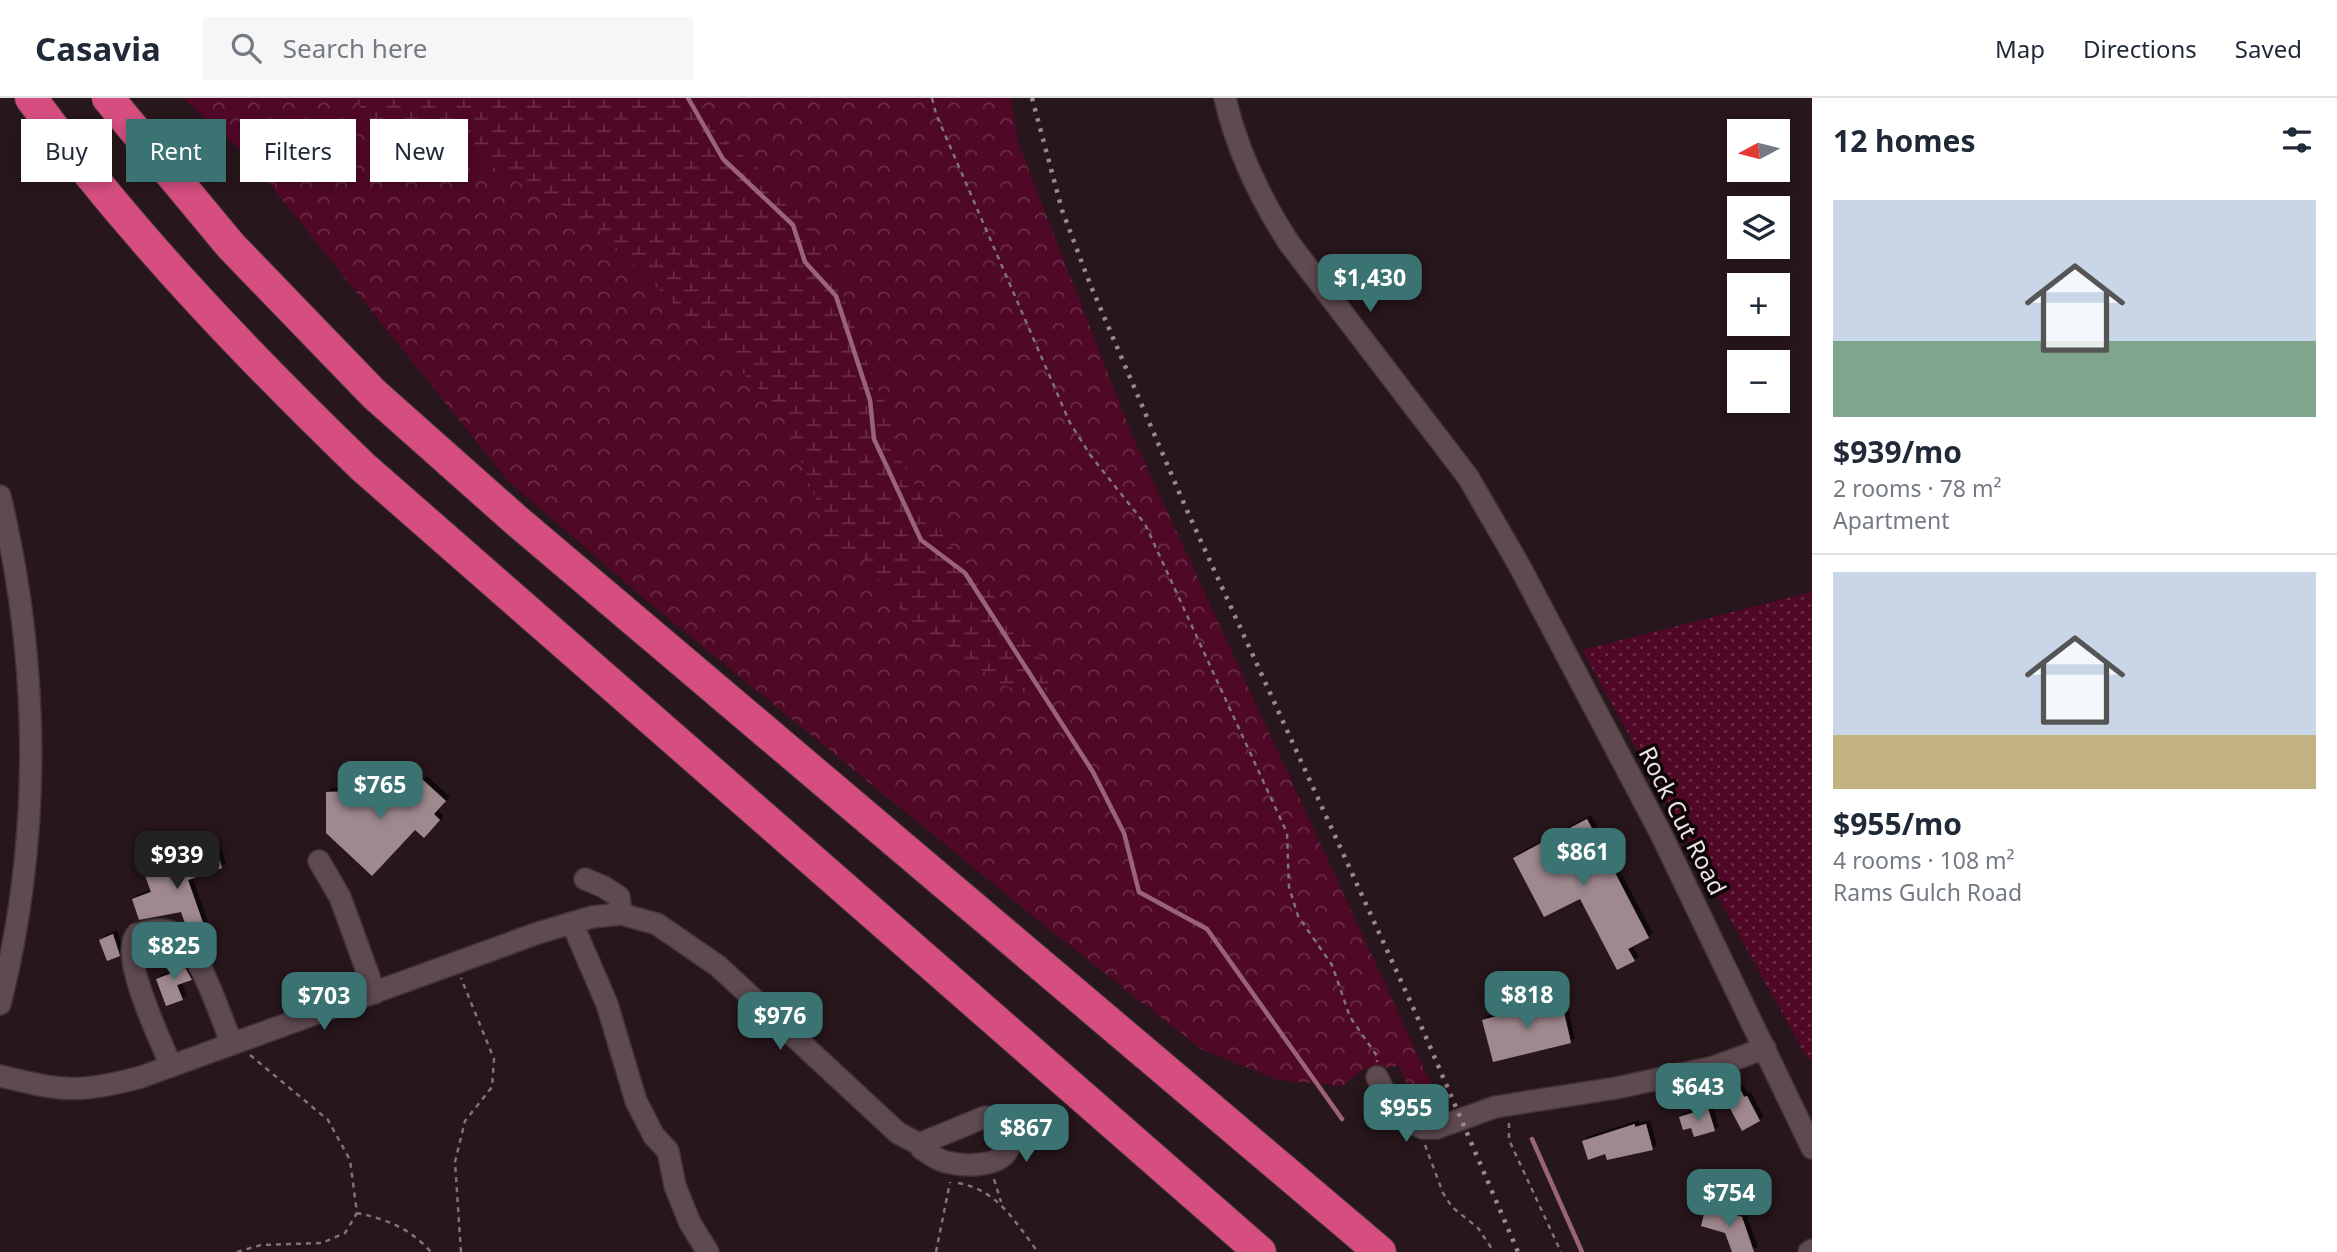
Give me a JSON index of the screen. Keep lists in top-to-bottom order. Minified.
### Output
{"streets":{"street":["Rock Cut Road"]},"north":"left","page":{"header":"Casavia","search":"Search here","nav":["Map","Directions","Saved"],"heading":"12 homes","map_buttons":["+","−"],"chip":["Buy","Rent","Filters","New"],"list":[{"name":"$939/mo","note":"2 rooms · 78 m² · Apartment"},{"name":"$955/mo","note":"4 rooms · 108 m² · Rams Gulch Road"}],"price":["$1,430","$765","$861","$939","$825","$818","$703","$976","$643","$955","$867","$754"]}}
